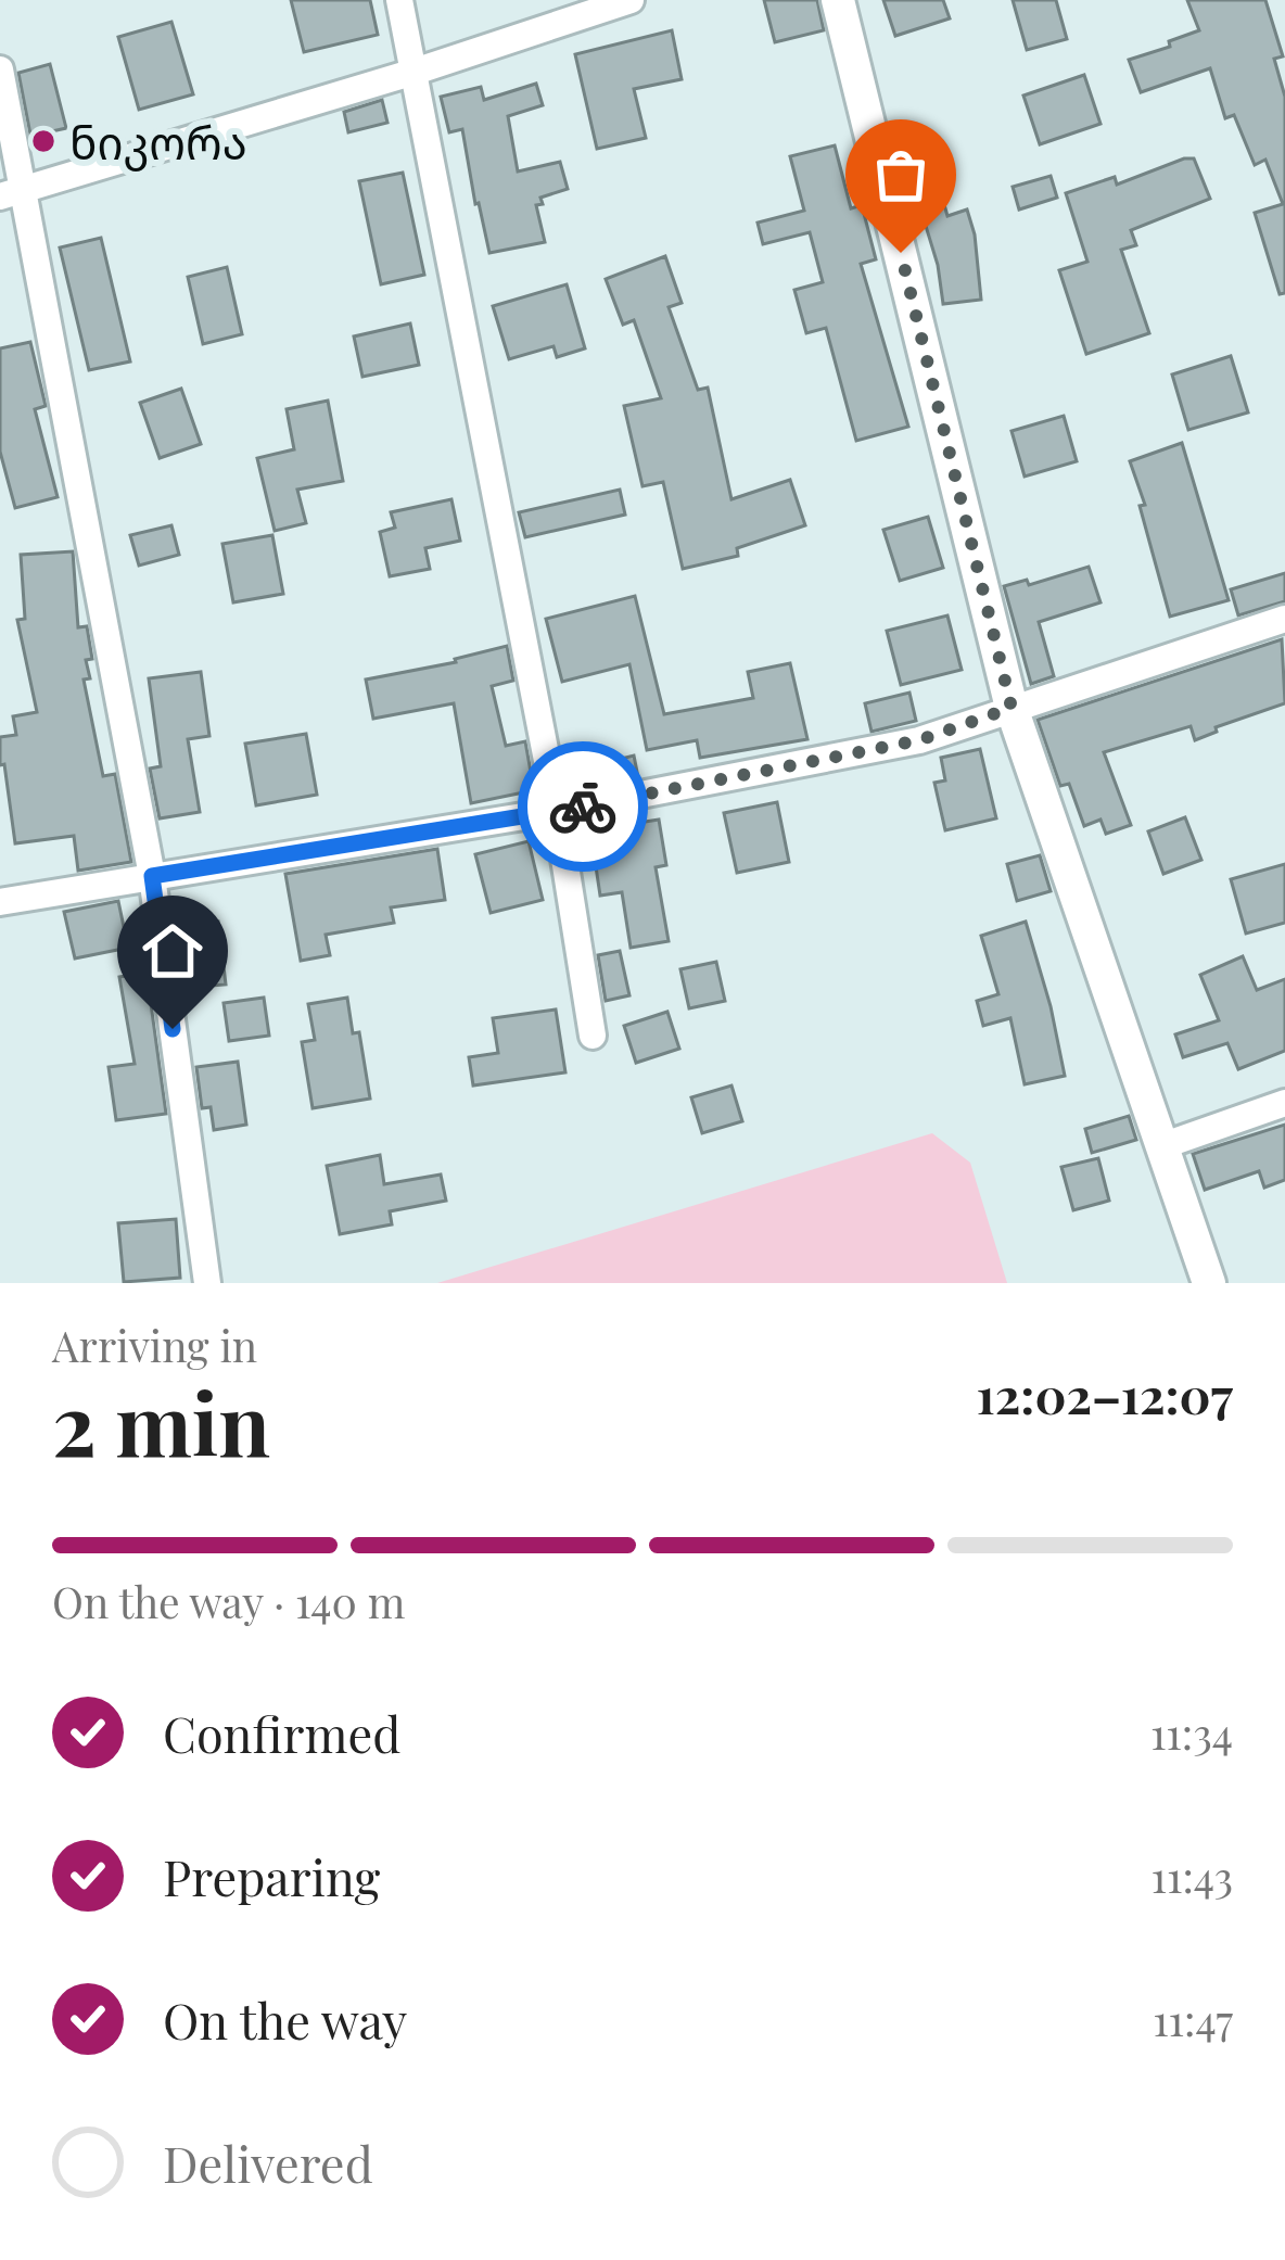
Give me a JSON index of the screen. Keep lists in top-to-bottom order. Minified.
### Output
{"places":["ნიკორა"],"page":{"heading":["2 min","Arriving in","12:02–12:07"],"bar":"On the way · 140 m","list":[["Confirmed","11:34"],["Preparing","11:43"],["On the way","11:47"],"Delivered"]}}
